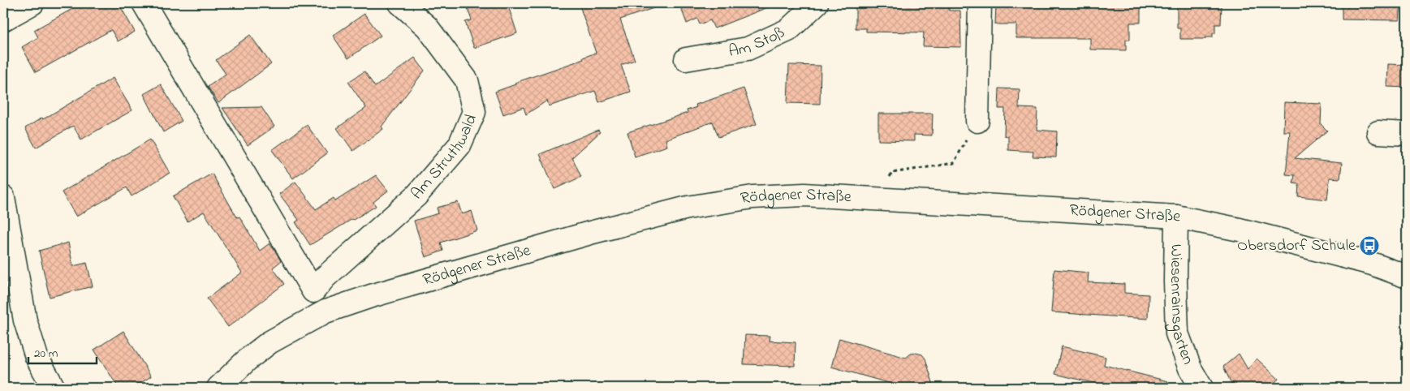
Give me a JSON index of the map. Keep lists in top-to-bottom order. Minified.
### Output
{"streets":{"main road":["Am Stoß","Am Struthwald","Rödgener Straße","Wiesenrainsgarten"]},"crossings":[["Rödgener Straße","Wiesenrainsgarten"]],"places":{"bus stop":["Obersdorf Schule"]},"scale_bar":"20 m"}
